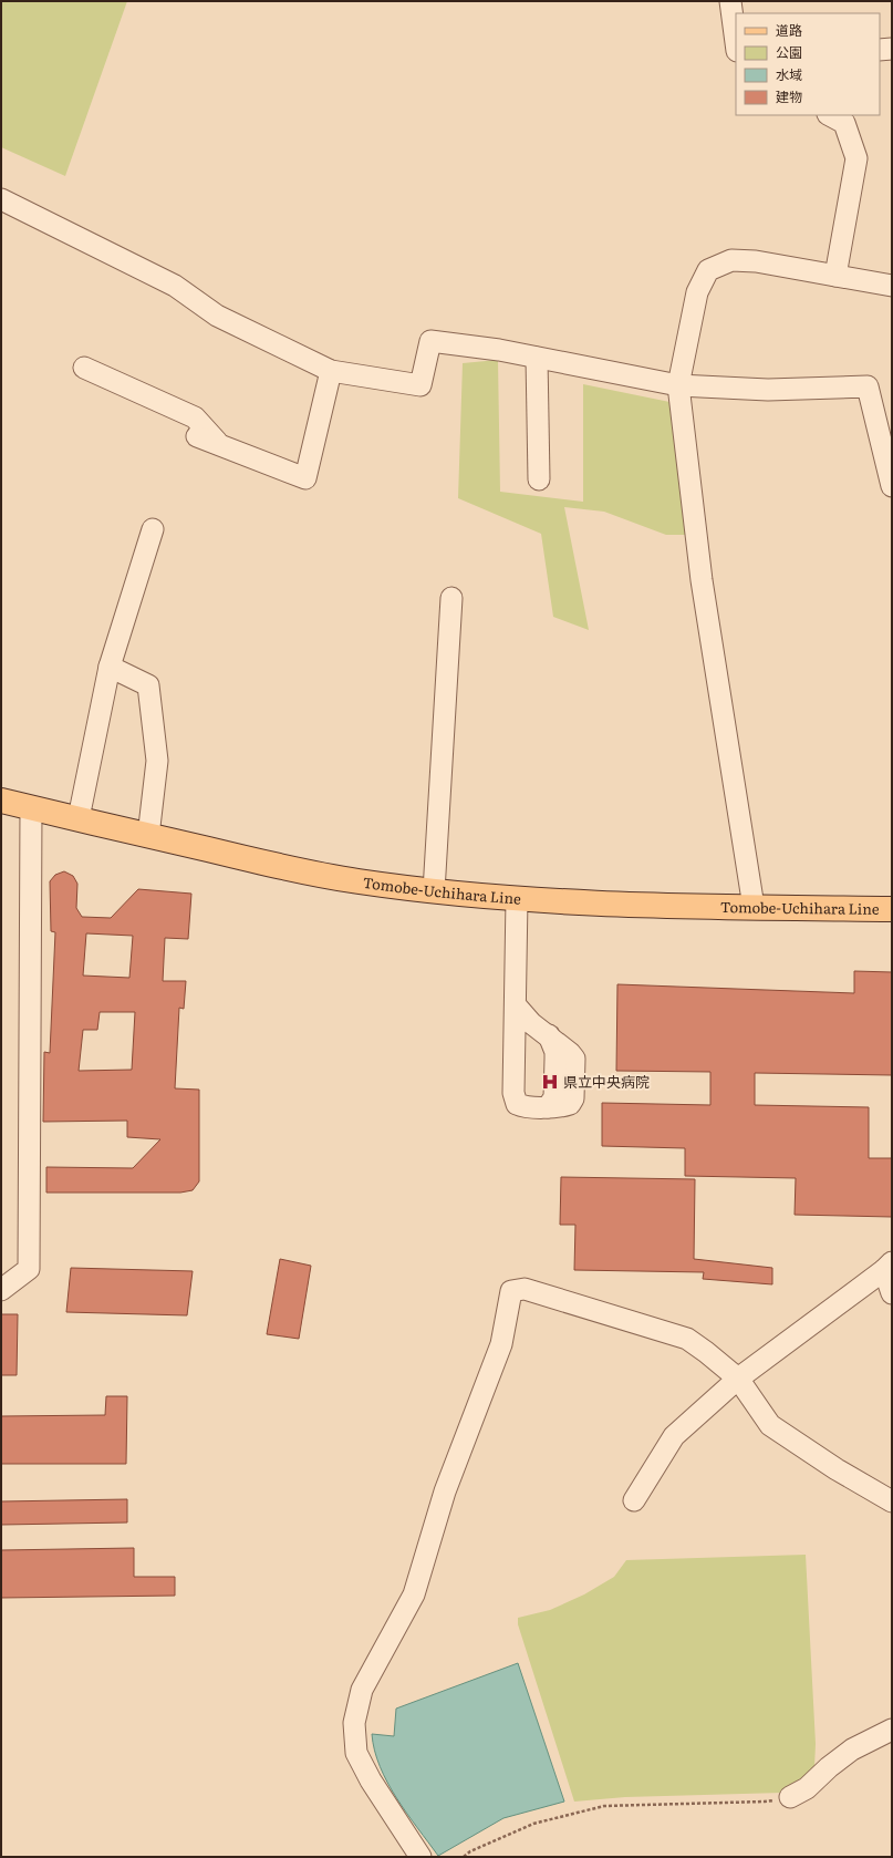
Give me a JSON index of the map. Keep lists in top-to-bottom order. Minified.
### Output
{"streets":{"main road":["Tomobe-Uchihara Line"]},"places":{"hospital":["県立中央病院"]},"legend":["道路","公園","水域","建物"]}
